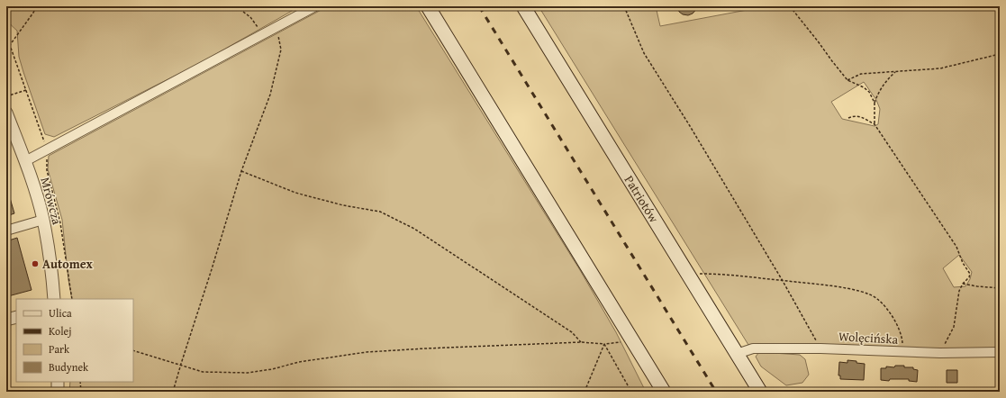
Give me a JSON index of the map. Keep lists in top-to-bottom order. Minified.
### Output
{"streets":{"main road":["Patriotów"],"street":["Mrówcza","Wolęcińska"]},"crossings":[["Patriotów","Wolęcińska"]],"places":["Automex"],"legend":["Ulica","Kolej","Park","Budynek"]}
